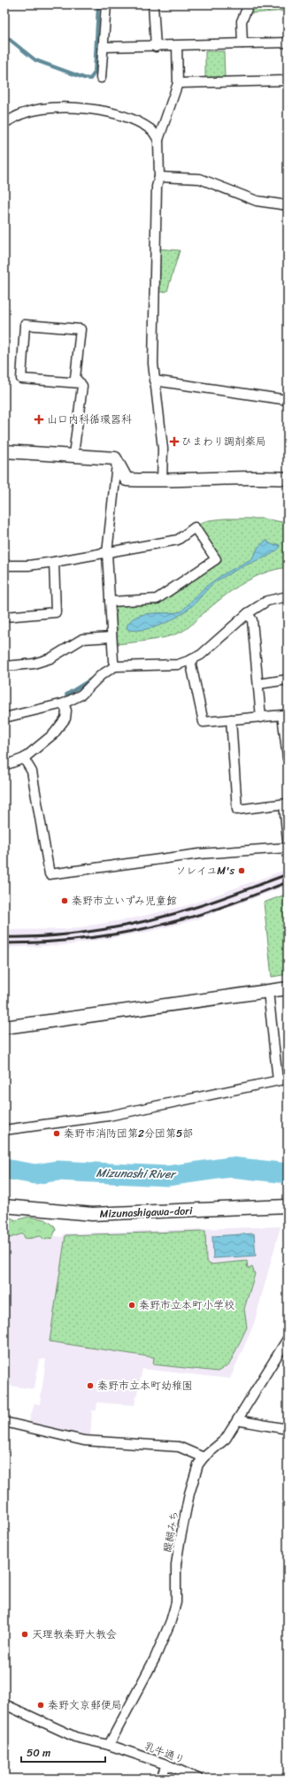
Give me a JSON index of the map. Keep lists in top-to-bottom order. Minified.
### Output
{"streets":{"street":["Mizunashigawa-dori","醍醐みち","乳牛通り"]},"crossings":[["醍醐みち","乳牛通り"]],"water":["Mizunashi River"],"places":{"health":["山口内科循環器科","ひまわり調剤薬局"],"other":["ソレイユM's","秦野市立いずみ児童館","秦野市消防団第2分団第5部","秦野市立本町小学校","秦野市立本町幼稚園","天理教秦野大教会","秦野文京郵便局"]},"scale_bar":"50 m"}
